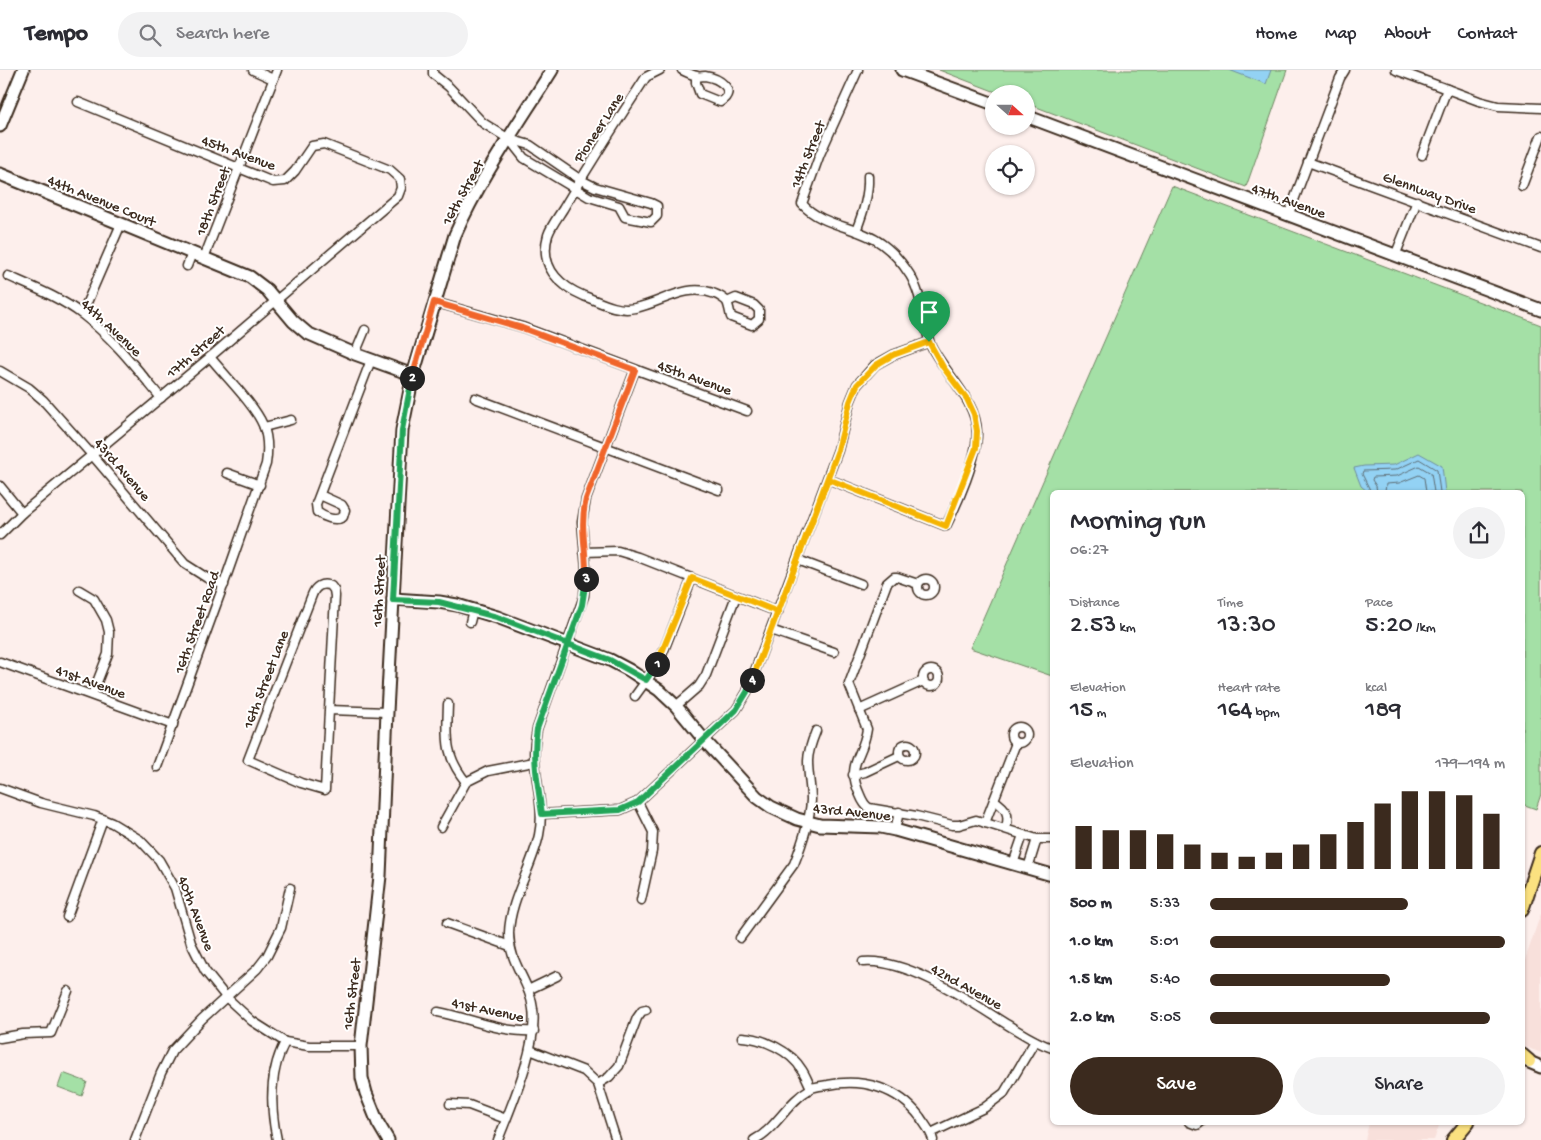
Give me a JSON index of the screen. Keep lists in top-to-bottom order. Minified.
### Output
{"streets":{"main road":["16th Street","44th Avenue Court","47th Avenue","43rd Avenue"],"street":["Pioneer Lane","45th Avenue","14th Street","Glennway Drive","18th Street","44th Avenue","17th Street","16th Street Road","16th Street Lane","41st Avenue","40th Avenue","42nd Avenue"]},"crossings":[["45th Avenue","16th Street"],["45th Avenue","18th Street"],["45th Avenue","17th Street"],["16th Street","44th Avenue Court"],["16th Street","43rd Avenue"],["16th Street","40th Avenue"],["44th Avenue Court","18th Street"],["44th Avenue Court","17th Street"],["44th Avenue","17th Street"],["17th Street","43rd Avenue"],["17th Street","16th Street Road"],["43rd Avenue","16th Street Road"],["16th Street Road","41st Avenue"]],"north":"right","page":{"header":"Tempo","search":"Search here","nav":["Home","Map","About","Contact"],"pins":["2","3","1","4"],"heading":["Morning run","06:27"],"stats":[["Distance","2.53 km"],["Time","13:30"],["Pace","5:20 /km"],["Elevation","15 m"],["Heart rate","164 bpm"],["kcal","189"]],"chart":["Elevation","179–194 m"],"list":[{"name":"500 m","note":"5:33"},{"name":"1.0 km","note":"5:01"},{"name":"1.5 km","note":"5:40"},{"name":"2.0 km","note":"5:05"}],"buttons":["Save","Share"]}}
